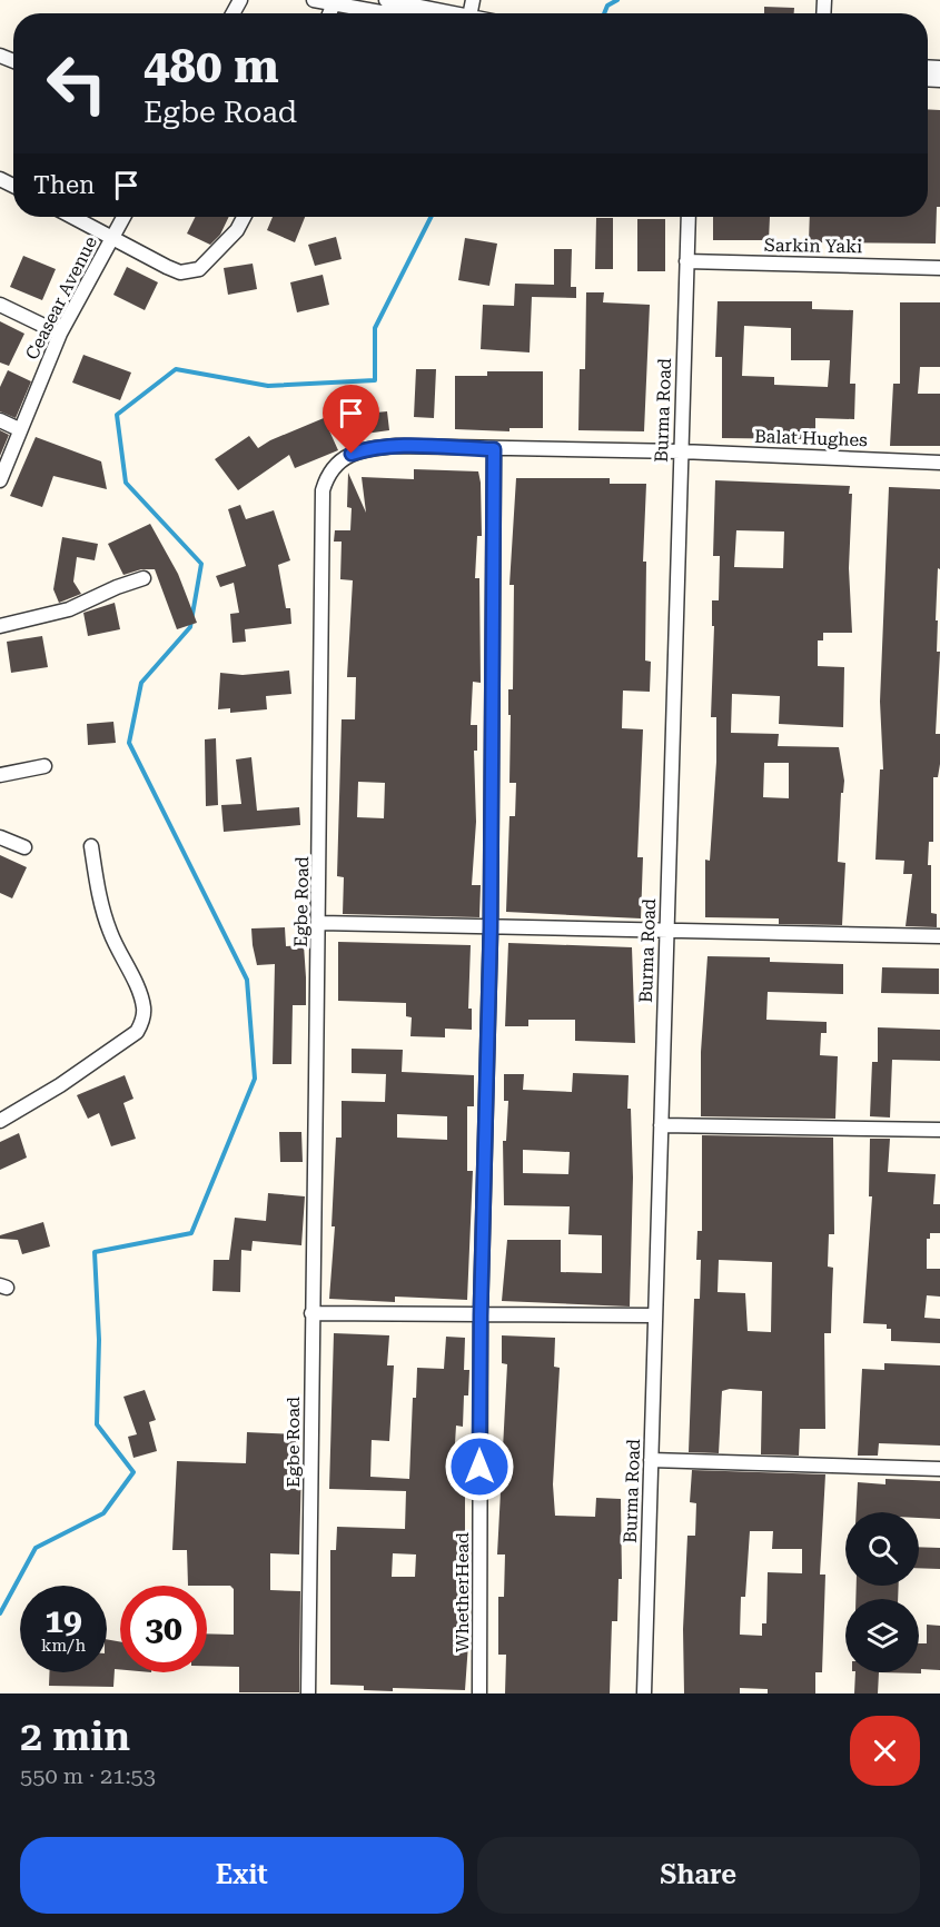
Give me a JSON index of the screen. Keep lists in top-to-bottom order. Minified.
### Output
{"streets":{"street":["Sarkin Yaki","Ceasear Avenue","Burma Road","Balat Hughes","Egbe Road","WhetherHead"]},"crossings":[["Sarkin Yaki","Burma Road"],["Burma Road","Balat Hughes"],["Burma Road","Egbe Road"],["Balat Hughes","Egbe Road"],["Egbe Road","WhetherHead"]],"page":{"turn":["480 m","Egbe Road"],"then":"Then","speed":"19 km/h","limit":"30","heading":["2 min","550 m · 21:53"],"buttons":["Exit","Share"]}}
